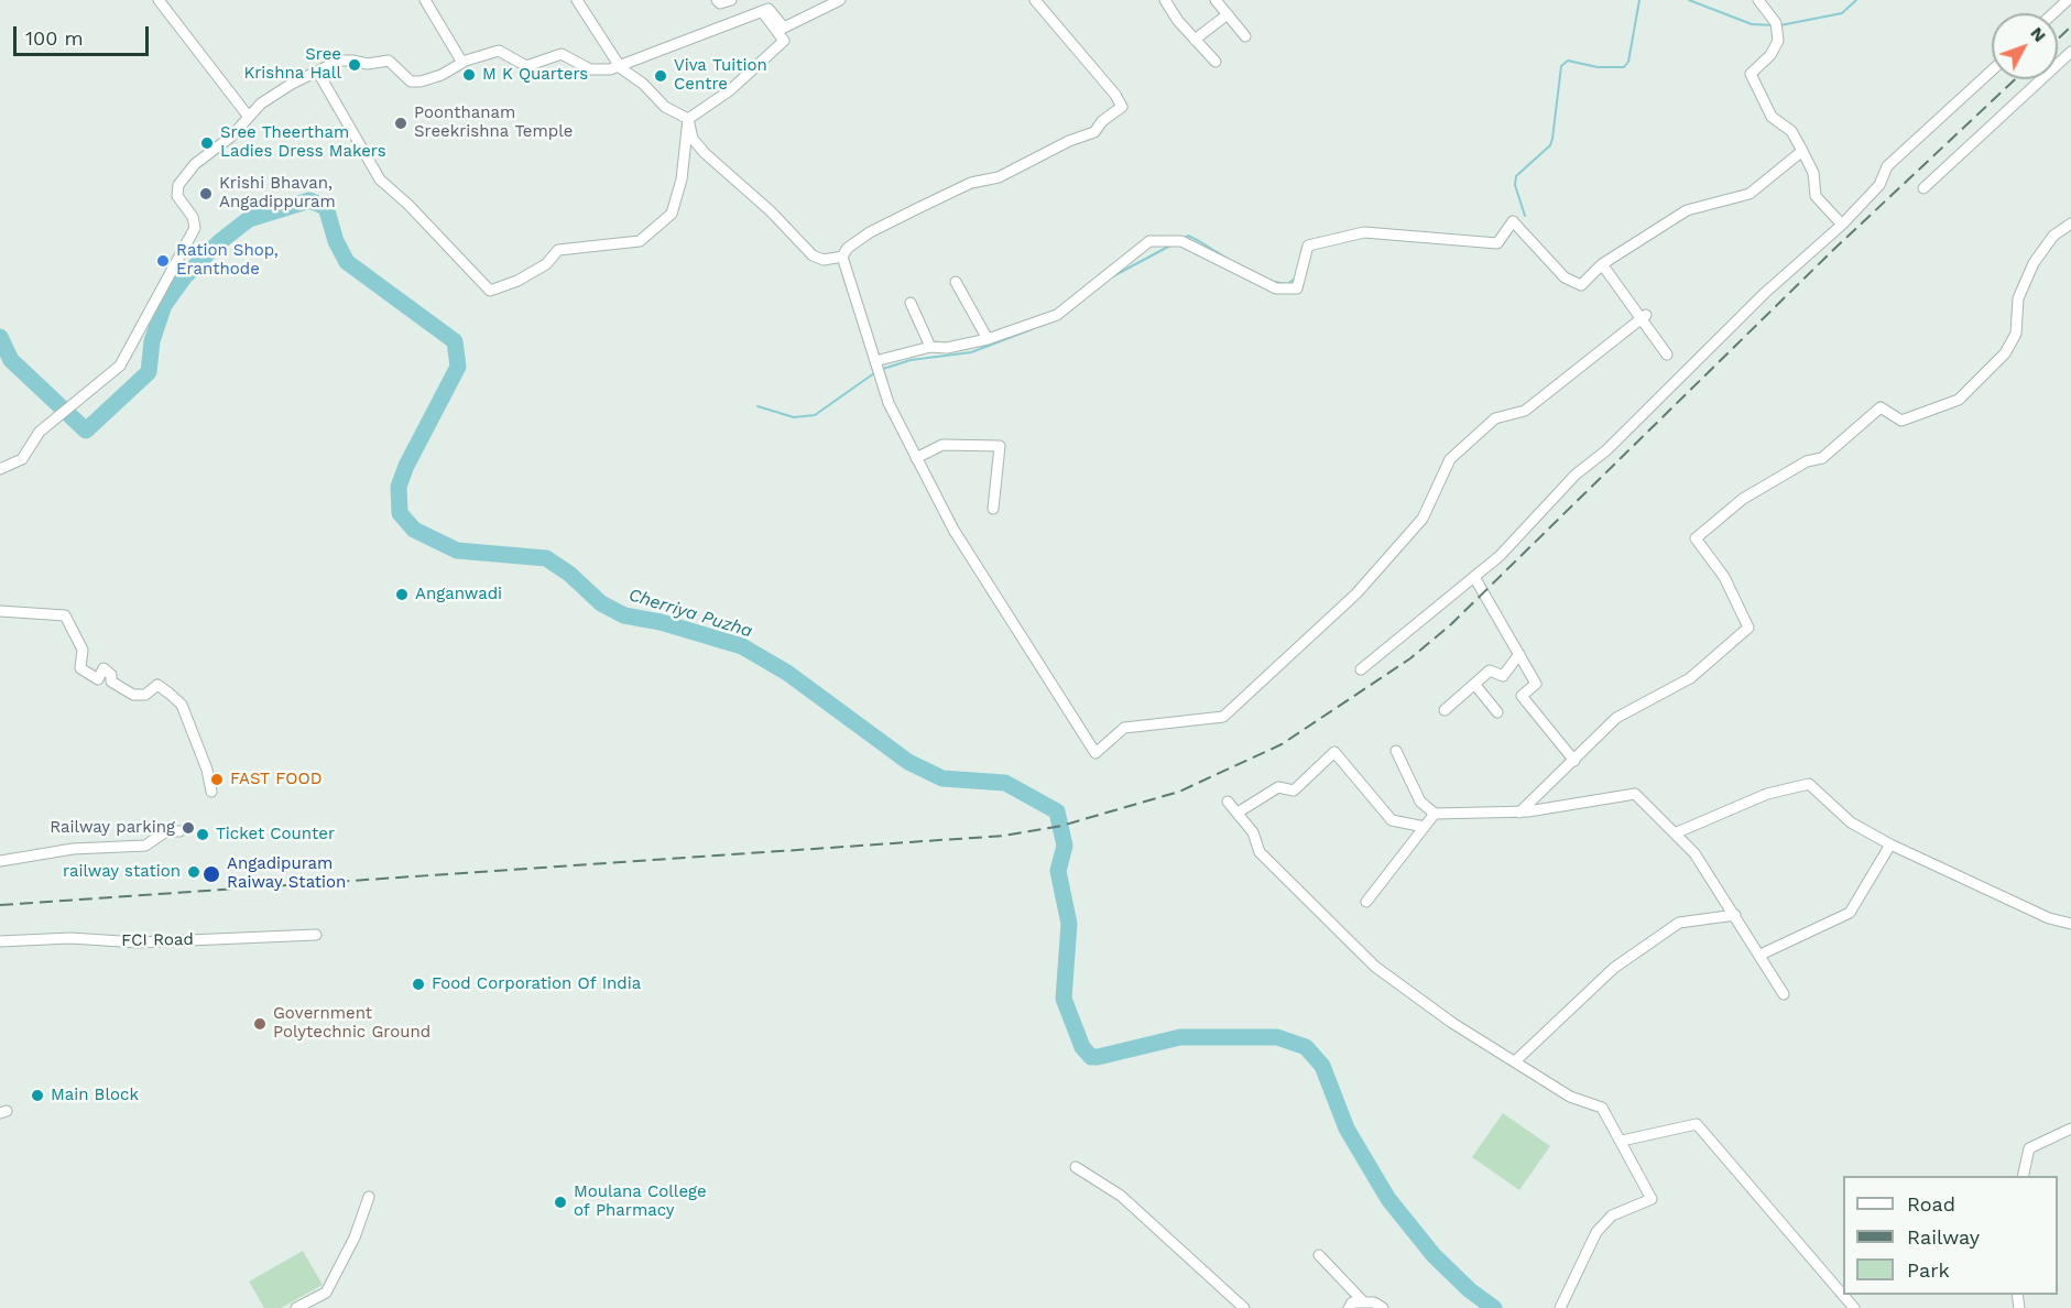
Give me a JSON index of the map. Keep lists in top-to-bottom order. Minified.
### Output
{"streets":{"street":["FCI Road"]},"water":["Cherriya Puzha"],"places":["Sree Krishna Hall","M K Quarters","Viva Tuition Centre","Poonthanam Sreekrishna Temple","Sree Theertham Ladies Dress Makers","Krishi Bhavan, Angadippuram","Ration Shop, Eranthode","Anganwadi","FAST FOOD","Railway parking","Ticket Counter","railway station","Angadipuram Raiway Station","Food Corporation Of India","Government Polytechnic Ground","Main Block","Moulana College of Pharmacy"],"legend":["Road","Railway","Park"],"scale_bar":"100 m","north":"top right"}
